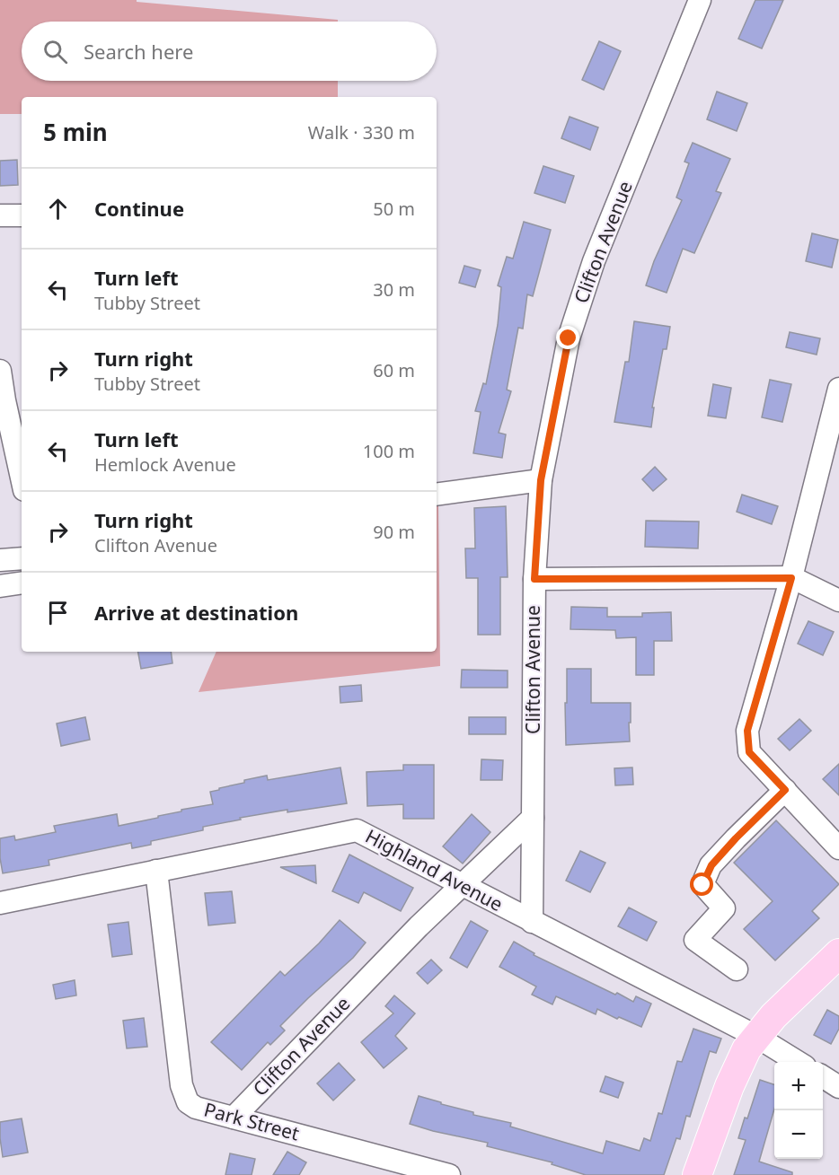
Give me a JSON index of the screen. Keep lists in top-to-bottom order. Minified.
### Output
{"streets":{"street":["Clifton Avenue","Highland Avenue","Park Street"]},"crossings":[["Clifton Avenue","Highland Avenue"],["Clifton Avenue","Park Street"],["Highland Avenue","Park Street"]],"page":{"search":"Search here","heading":["5 min","Walk · 330 m"],"list":[["Continue","50 m"],["Turn left","Tubby Street","30 m"],["Turn right","Tubby Street","60 m"],["Turn left","Hemlock Avenue","100 m"],["Turn right","Clifton Avenue","90 m"],"Arrive at destination"],"map_buttons":["+","−"]}}
